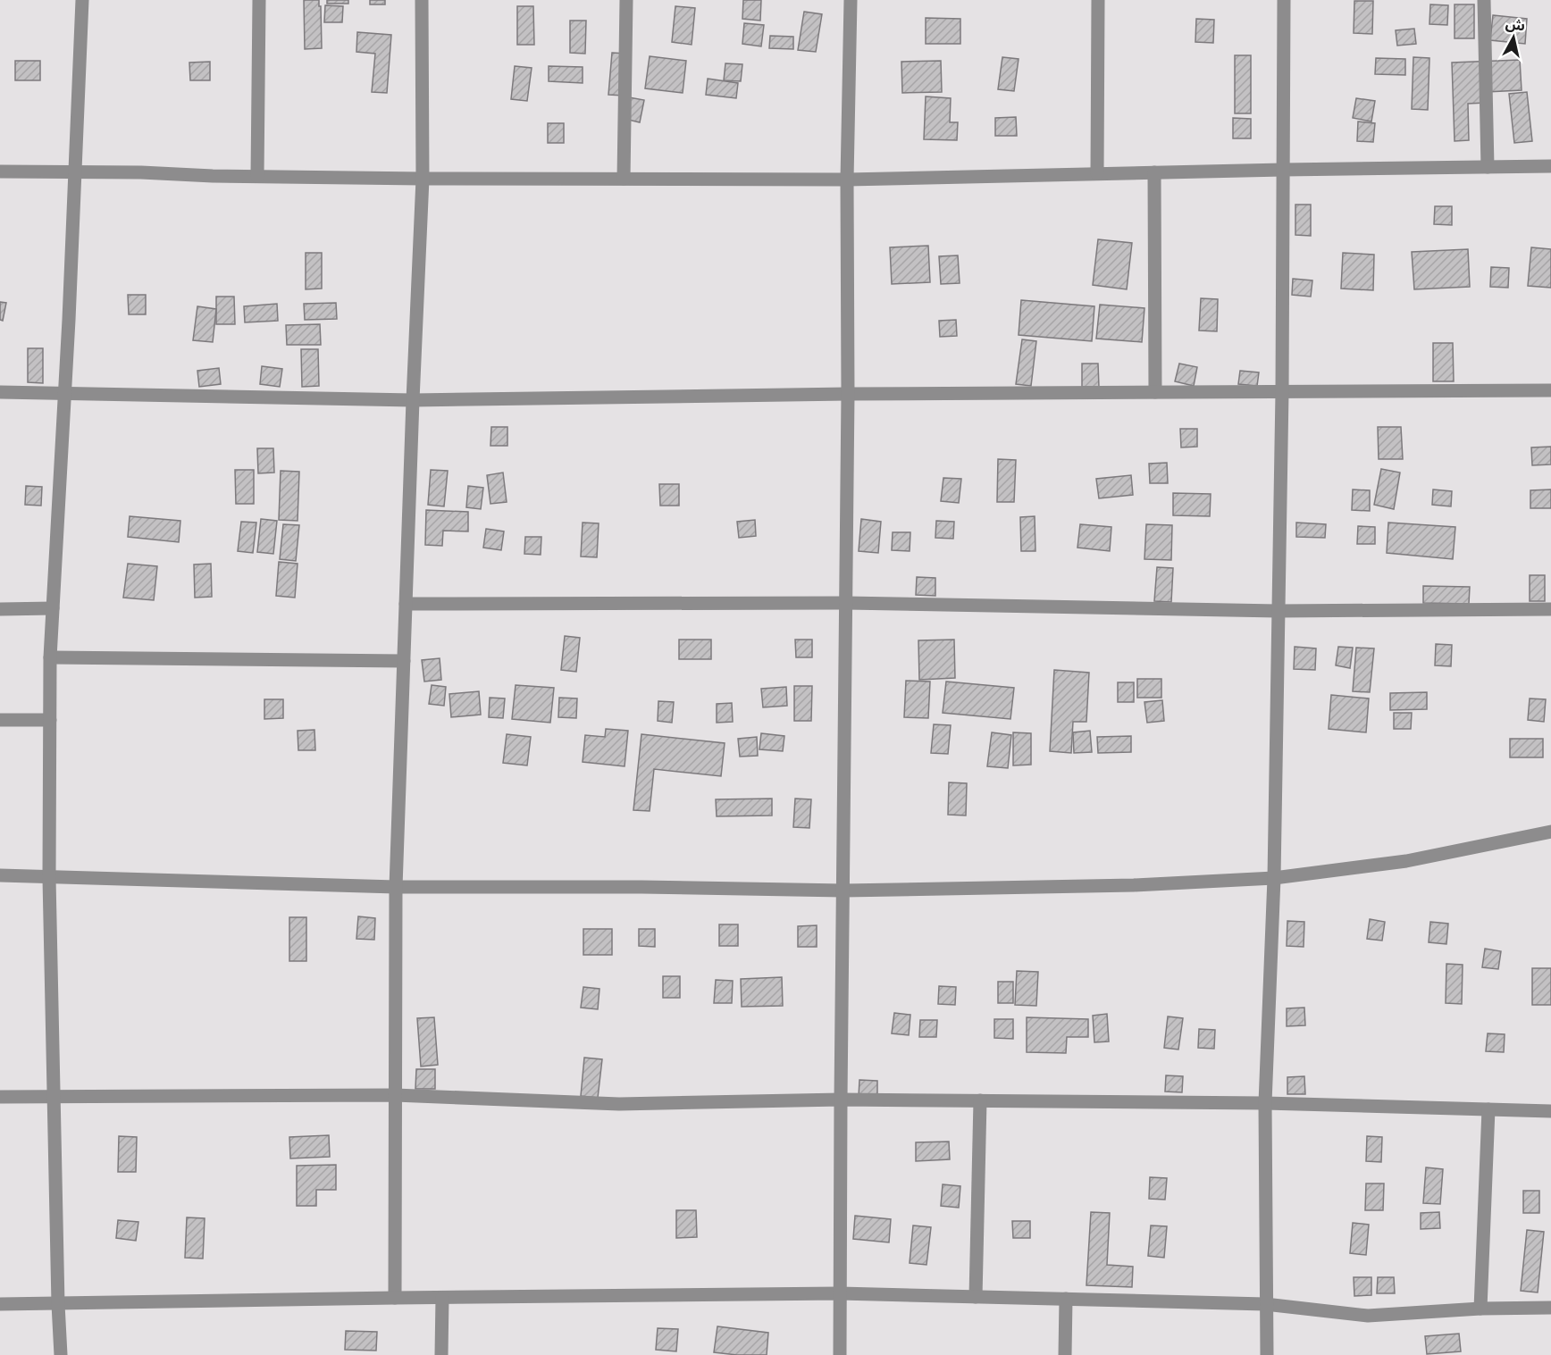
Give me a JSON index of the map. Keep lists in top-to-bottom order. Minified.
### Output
{"north":"top"}
